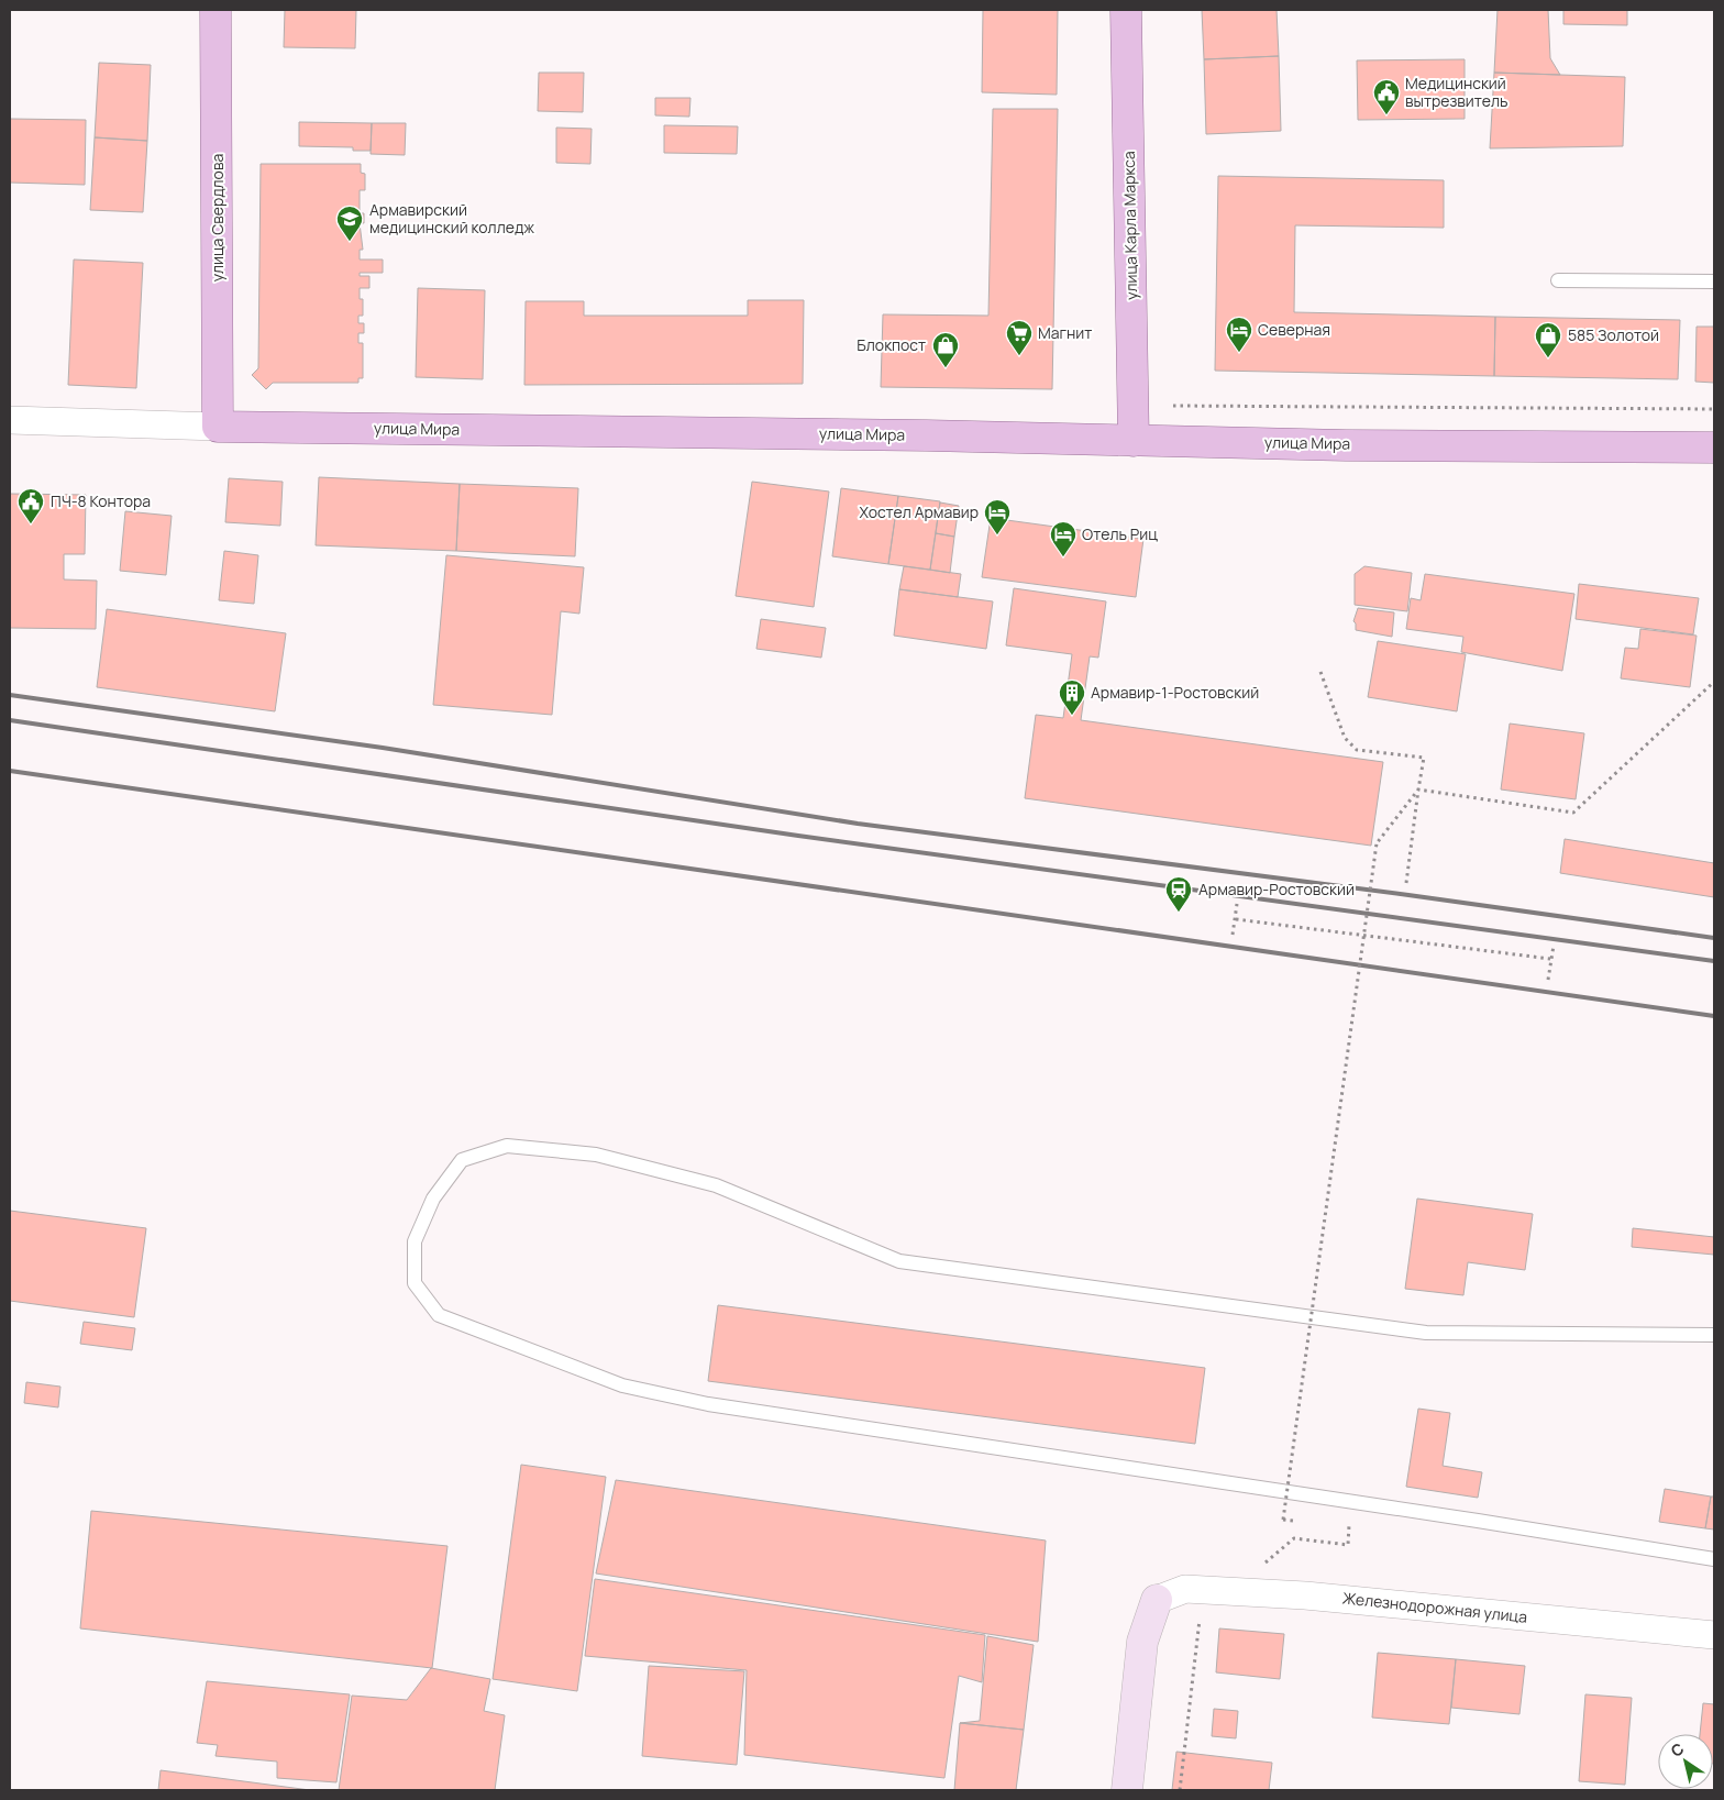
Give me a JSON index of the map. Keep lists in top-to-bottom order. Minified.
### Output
{"streets":{"main road":["улица Свердлова","улица Карла Маркса","улица Мира"],"street":["Железнодорожная улица"]},"crossings":[["улица Свердлова","улица Мира"],["улица Карла Маркса","улица Мира"]],"places":{"public building":["Медицинский вытрезвитель","ПЧ-8 Контора"],"school or university":["Армавирский медицинский колледж"],"hotel":["Северная","Хостел Армавир","Отель Риц"],"supermarket":["Магнит"],"shop":["585 Золотой","Блокпост"],"building":["Армавир-1-Ростовский"],"station":["Армавир-Ростовский"]},"north":"top left"}
